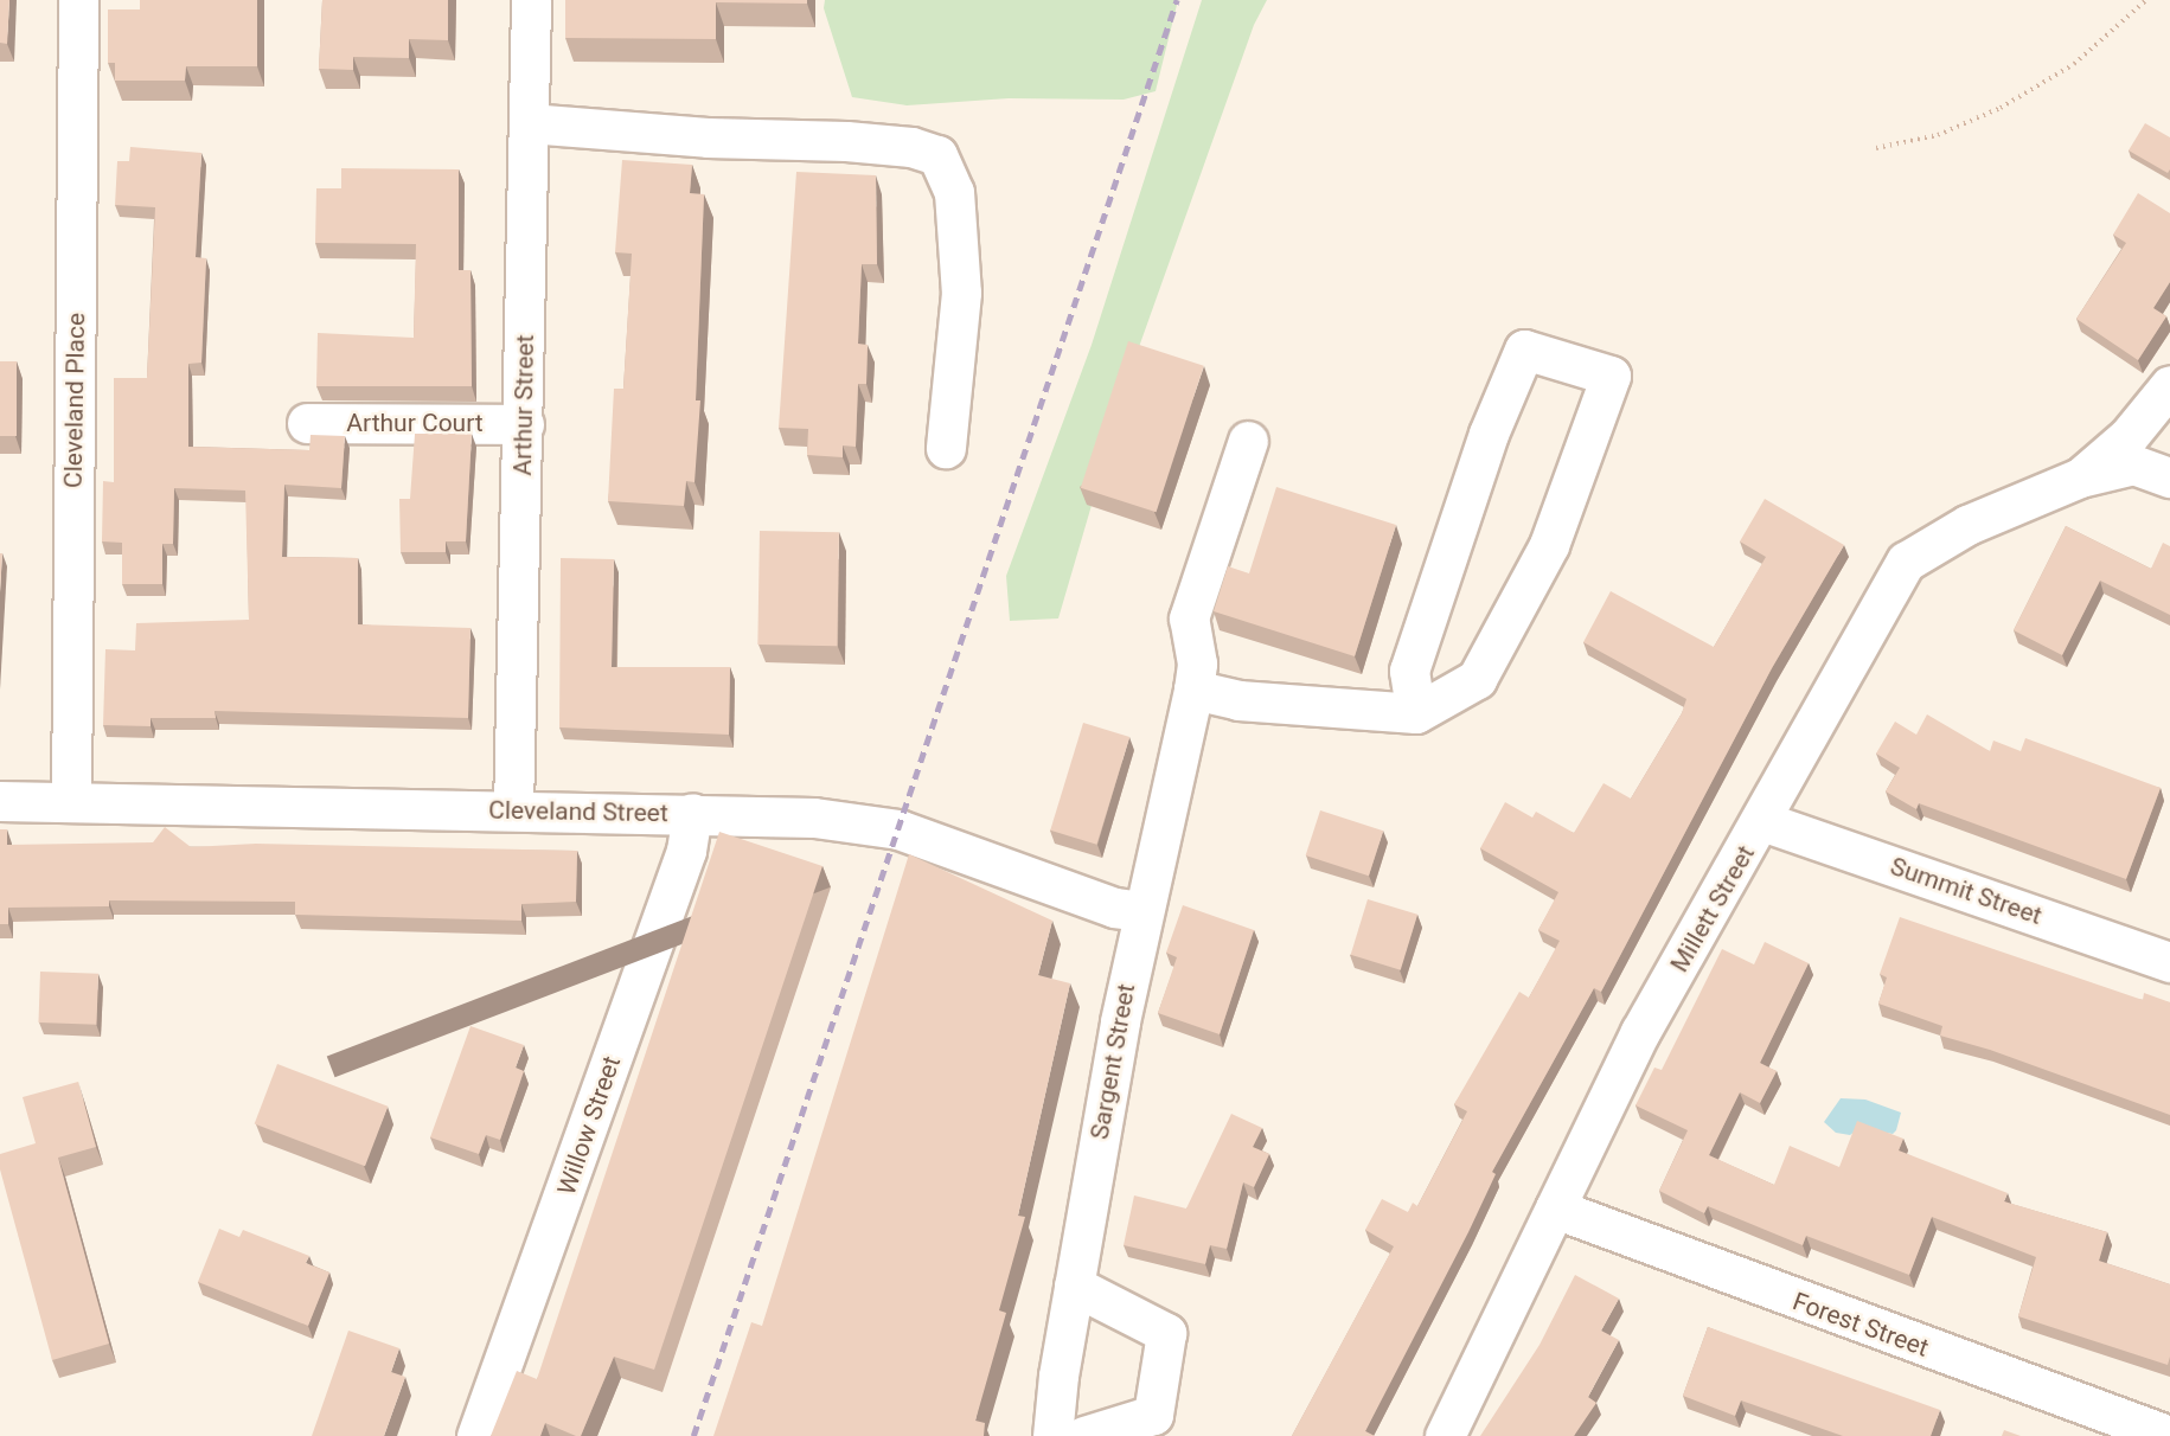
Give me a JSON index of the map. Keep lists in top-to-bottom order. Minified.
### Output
{"streets":{"street":["Cleveland Place","Arthur Street","Arthur Court","Cleveland Street","Summit Street","Millett Street","Sargent Street","Willow Street","Forest Street"]},"crossings":[["Cleveland Place","Cleveland Street"],["Arthur Street","Arthur Court"],["Arthur Street","Cleveland Street"],["Cleveland Street","Sargent Street"],["Cleveland Street","Willow Street"],["Summit Street","Millett Street"],["Millett Street","Forest Street"]]}
